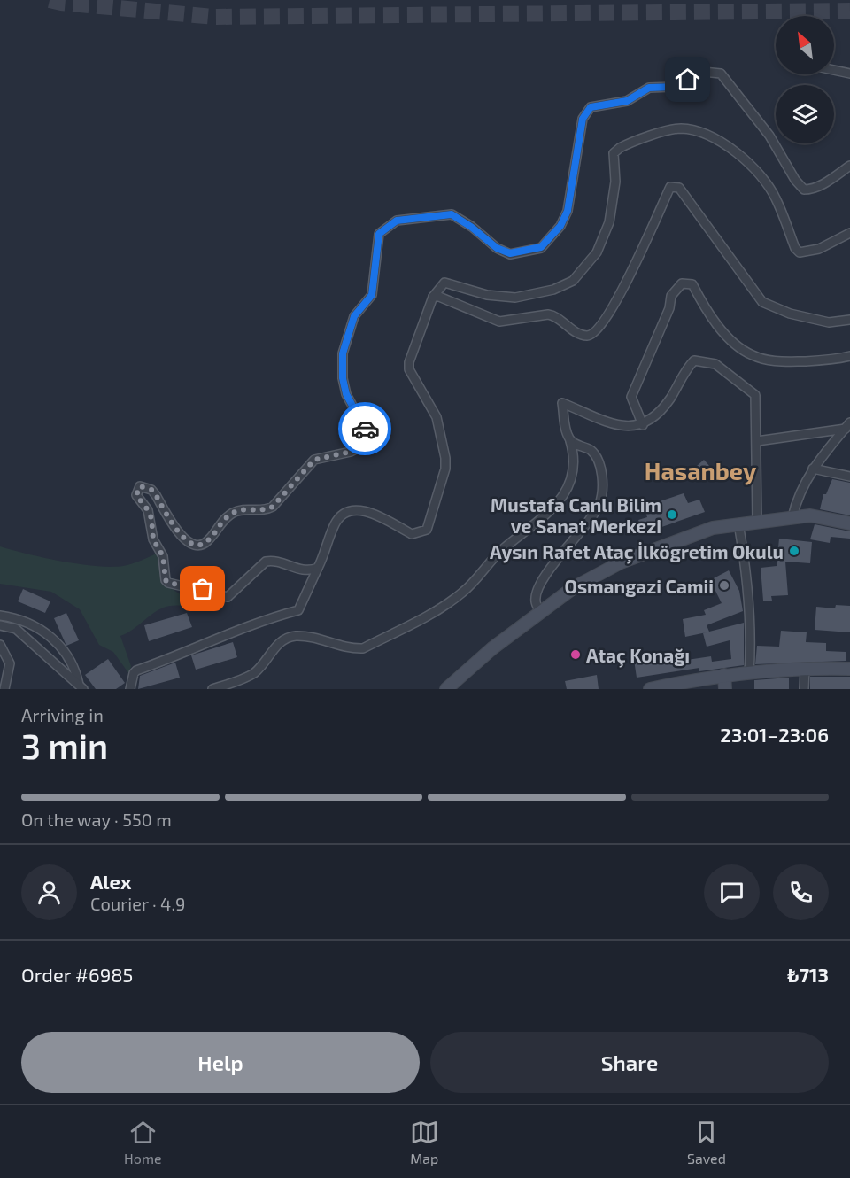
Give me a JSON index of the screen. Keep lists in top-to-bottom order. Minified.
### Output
{"districts":["Hasanbey"],"places":["Mustafa Canlı Bilim ve Sanat Merkezi","Aysın Rafet Ataç İlkögretim Okulu","Osmangazi Camii","Ataç Konağı"],"north":"top left","page":{"heading":["3 min","Arriving in","23:01–23:06"],"panel":["Alex","Courier · 4.9","Order #6985","₺713"],"bar":"On the way · 550 m","buttons":["Help","Share"],"tabs":["Home","Map","Saved"]}}
